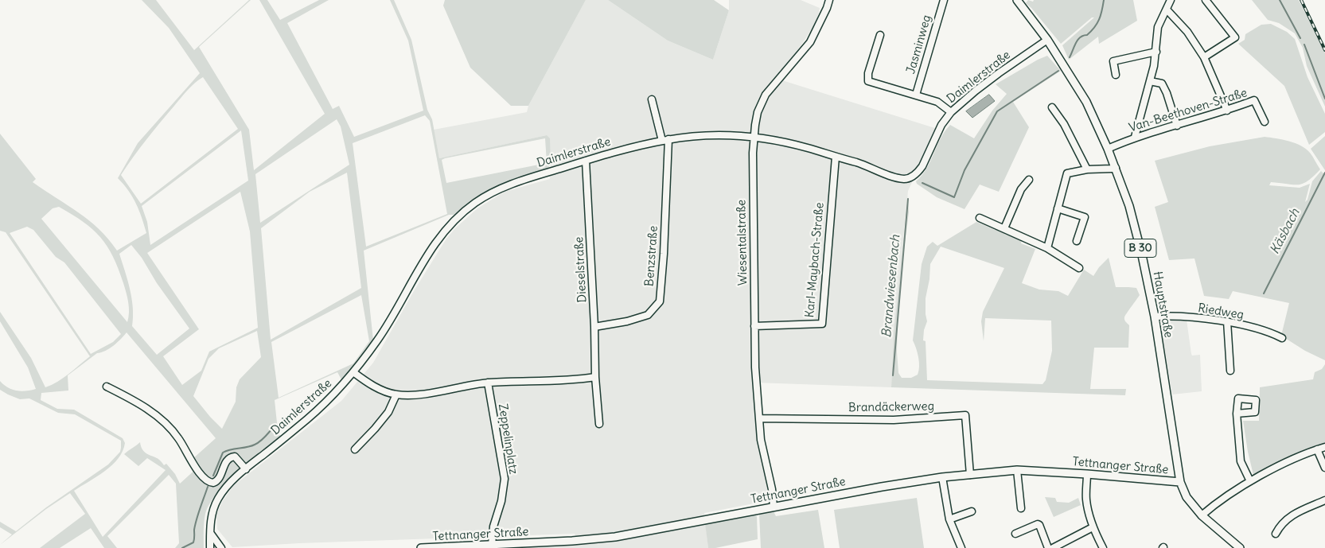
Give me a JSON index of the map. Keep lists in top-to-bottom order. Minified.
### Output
{"streets":{"main road":["B 30","Hauptstraße","Tettnanger Straße"],"street":["Jasminweg","Daimlerstraße","Van-Beethoven-Straße","Wiesentalstraße","Benzstraße","Karl-Maybach-Straße","Dieselstraße","Riedweg","Brandäckerweg","Zeppelinplatz"]},"crossings":[["Daimlerstraße","Wiesentalstraße"],["Daimlerstraße","Benzstraße"],["Daimlerstraße","Karl-Maybach-Straße"],["Daimlerstraße","Dieselstraße"],["Daimlerstraße","Hauptstraße"],["Van-Beethoven-Straße","Hauptstraße"],["Wiesentalstraße","Karl-Maybach-Straße"],["Wiesentalstraße","Brandäckerweg"],["Wiesentalstraße","Tettnanger Straße"],["Benzstraße","Dieselstraße"],["Hauptstraße","Riedweg"],["Hauptstraße","Tettnanger Straße"],["Brandäckerweg","Tettnanger Straße"],["Zeppelinplatz","Tettnanger Straße"]],"water":["Käsbach","Brandwiesenbach"]}
